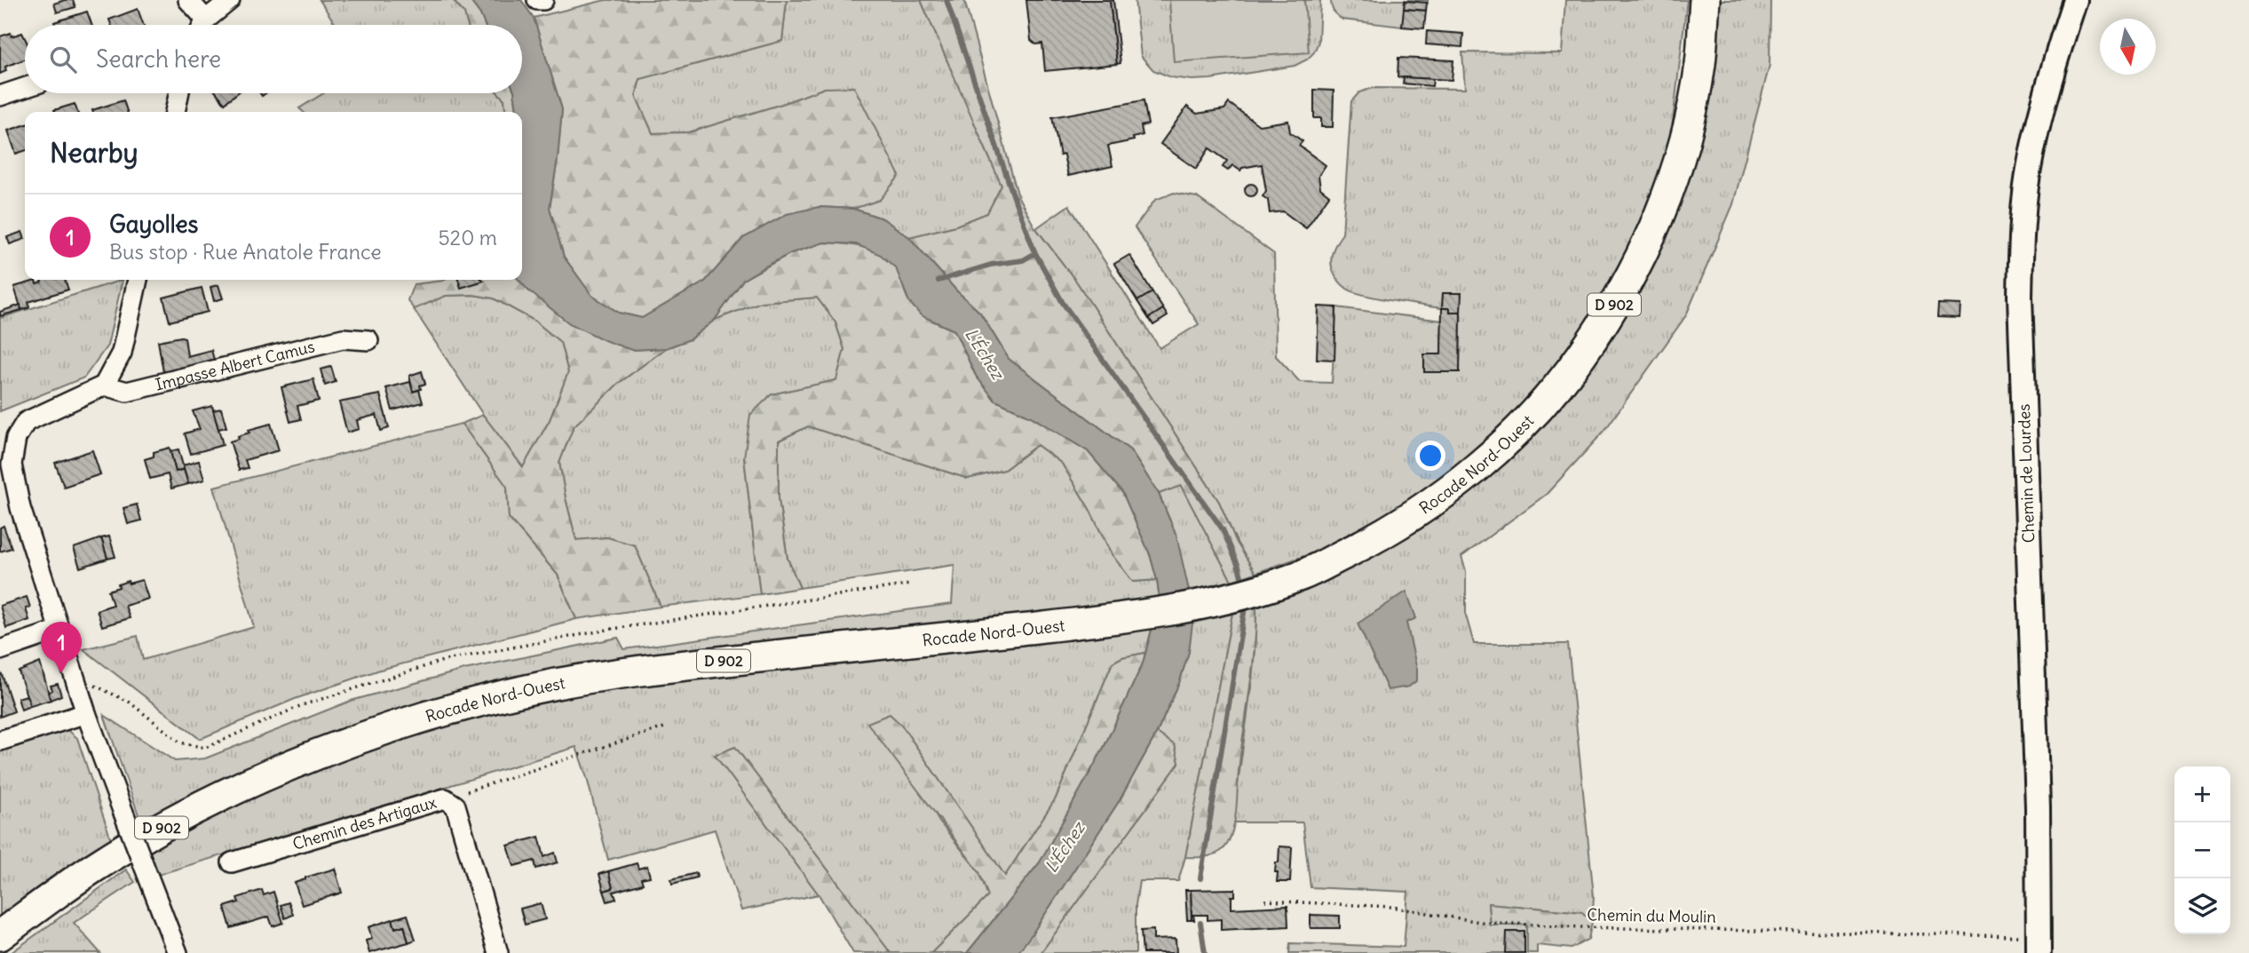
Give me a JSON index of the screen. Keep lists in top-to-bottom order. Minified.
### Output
{"streets":{"main road":["D 902","Rocade Nord-Ouest"],"street":["Impasse Albert Camus","Chemin de Lourdes","Chemin des Artigaux"],"path":["Chemin du Moulin"]},"crossings":[["Chemin de Lourdes","Chemin du Moulin"]],"water":["L'Échez"],"north":"bottom","page":{"search":"Search here","heading":"Nearby","list":[{"mark":"1","name":"Gayolles","note":"Bus stop · Rue Anatole France","value":"520 m"}],"pins":"1","map_buttons":["+","−"]}}
